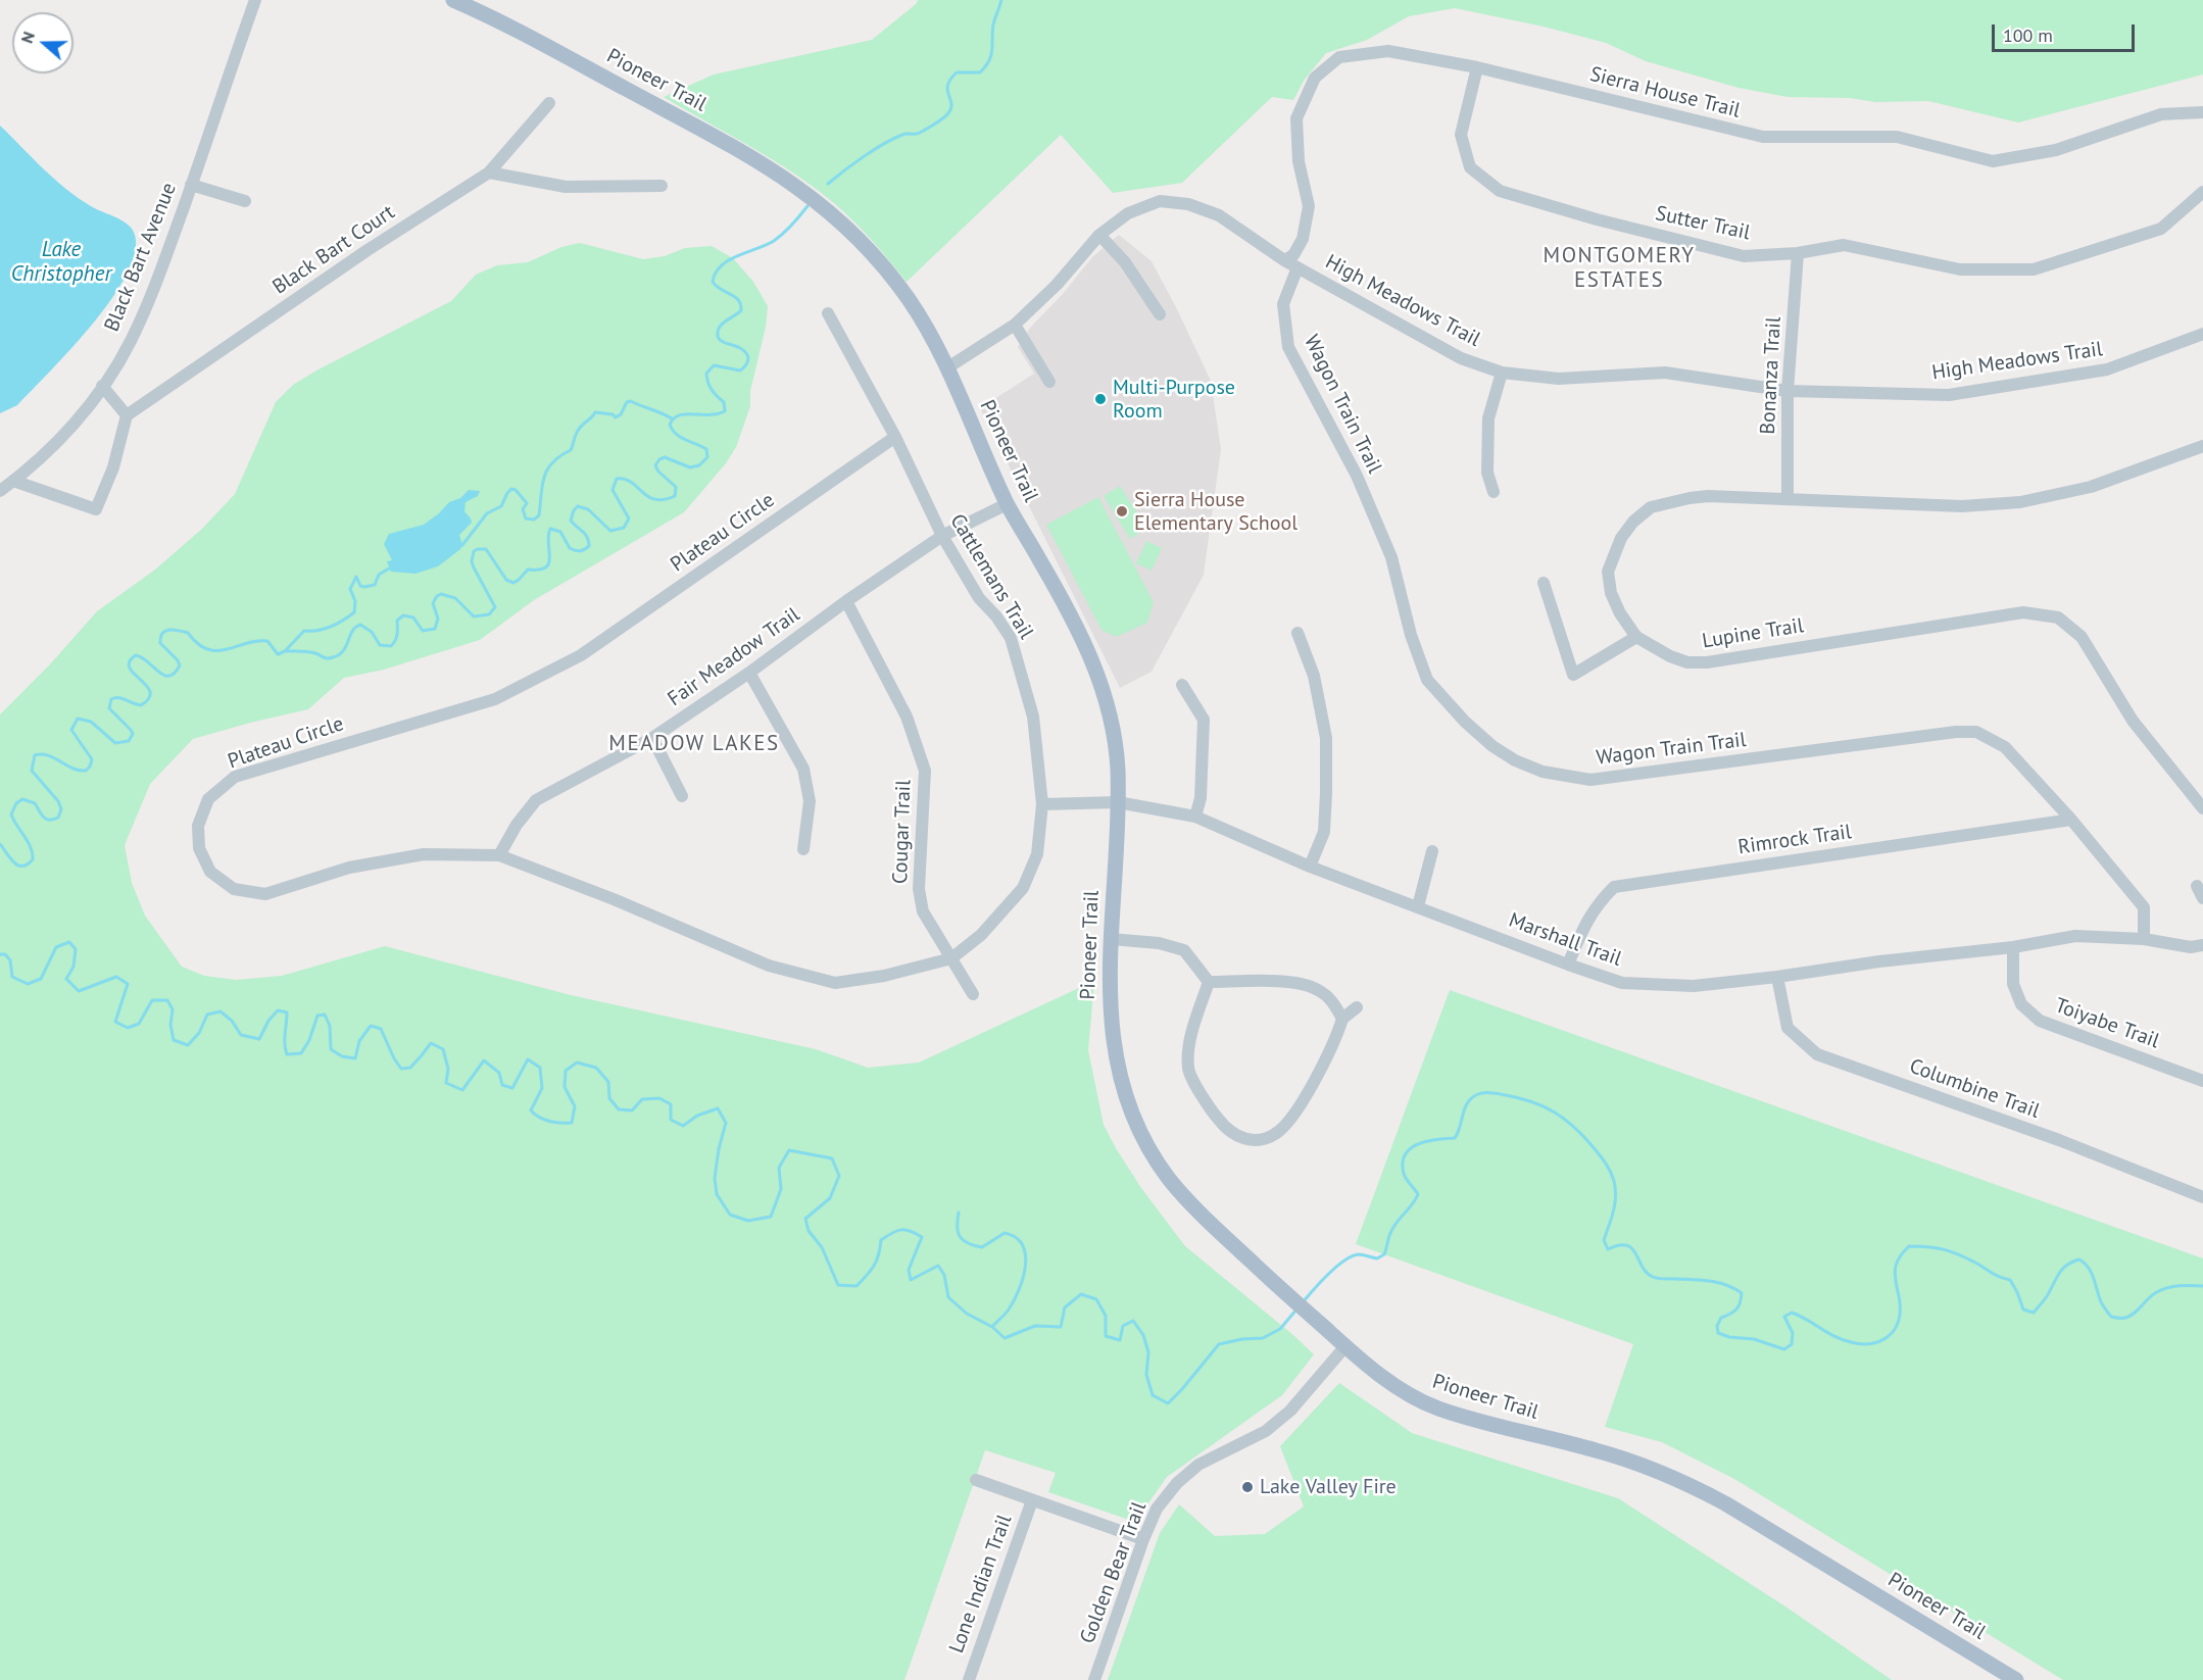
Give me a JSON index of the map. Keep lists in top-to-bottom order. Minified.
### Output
{"streets":{"main road":["Pioneer Trail"],"street":["Sierra House Trail","Sutter Trail","Black Bart Court","Black Bart Avenue","High Meadows Trail","Bonanza Trail","Wagon Train Trail","Plateau Circle","Cattlemans Trail","Lupine Trail","Fair Meadow Trail","Cougar Trail","Rimrock Trail","Marshall Trail","Toiyabe Trail","Columbine Trail","Golden Bear Trail","Lone Indian Trail"]},"crossings":[["Pioneer Trail","High Meadows Trail"],["Pioneer Trail","Fair Meadow Trail"],["Pioneer Trail","Marshall Trail"],["Pioneer Trail","Golden Bear Trail"],["Sierra House Trail","Sutter Trail"],["Sierra House Trail","High Meadows Trail"],["Sutter Trail","Bonanza Trail"],["High Meadows Trail","Bonanza Trail"],["High Meadows Trail","Wagon Train Trail"],["Bonanza Trail","Lupine Trail"],["Wagon Train Trail","Rimrock Trail"],["Wagon Train Trail","Marshall Trail"],["Plateau Circle","Cattlemans Trail"],["Plateau Circle","Fair Meadow Trail"],["Plateau Circle","Cougar Trail"],["Cattlemans Trail","Fair Meadow Trail"],["Cattlemans Trail","Cougar Trail"],["Cattlemans Trail","Marshall Trail"],["Fair Meadow Trail","Cougar Trail"],["Rimrock Trail","Marshall Trail"],["Marshall Trail","Toiyabe Trail"],["Marshall Trail","Columbine Trail"]],"districts":["MONTGOMERY ESTATES","MEADOW LAKES"],"water":["Lake Christopher"],"places":["Multi-Purpose Room","Sierra House Elementary School","Lake Valley Fire"],"scale_bar":"100 m","north":"left"}
